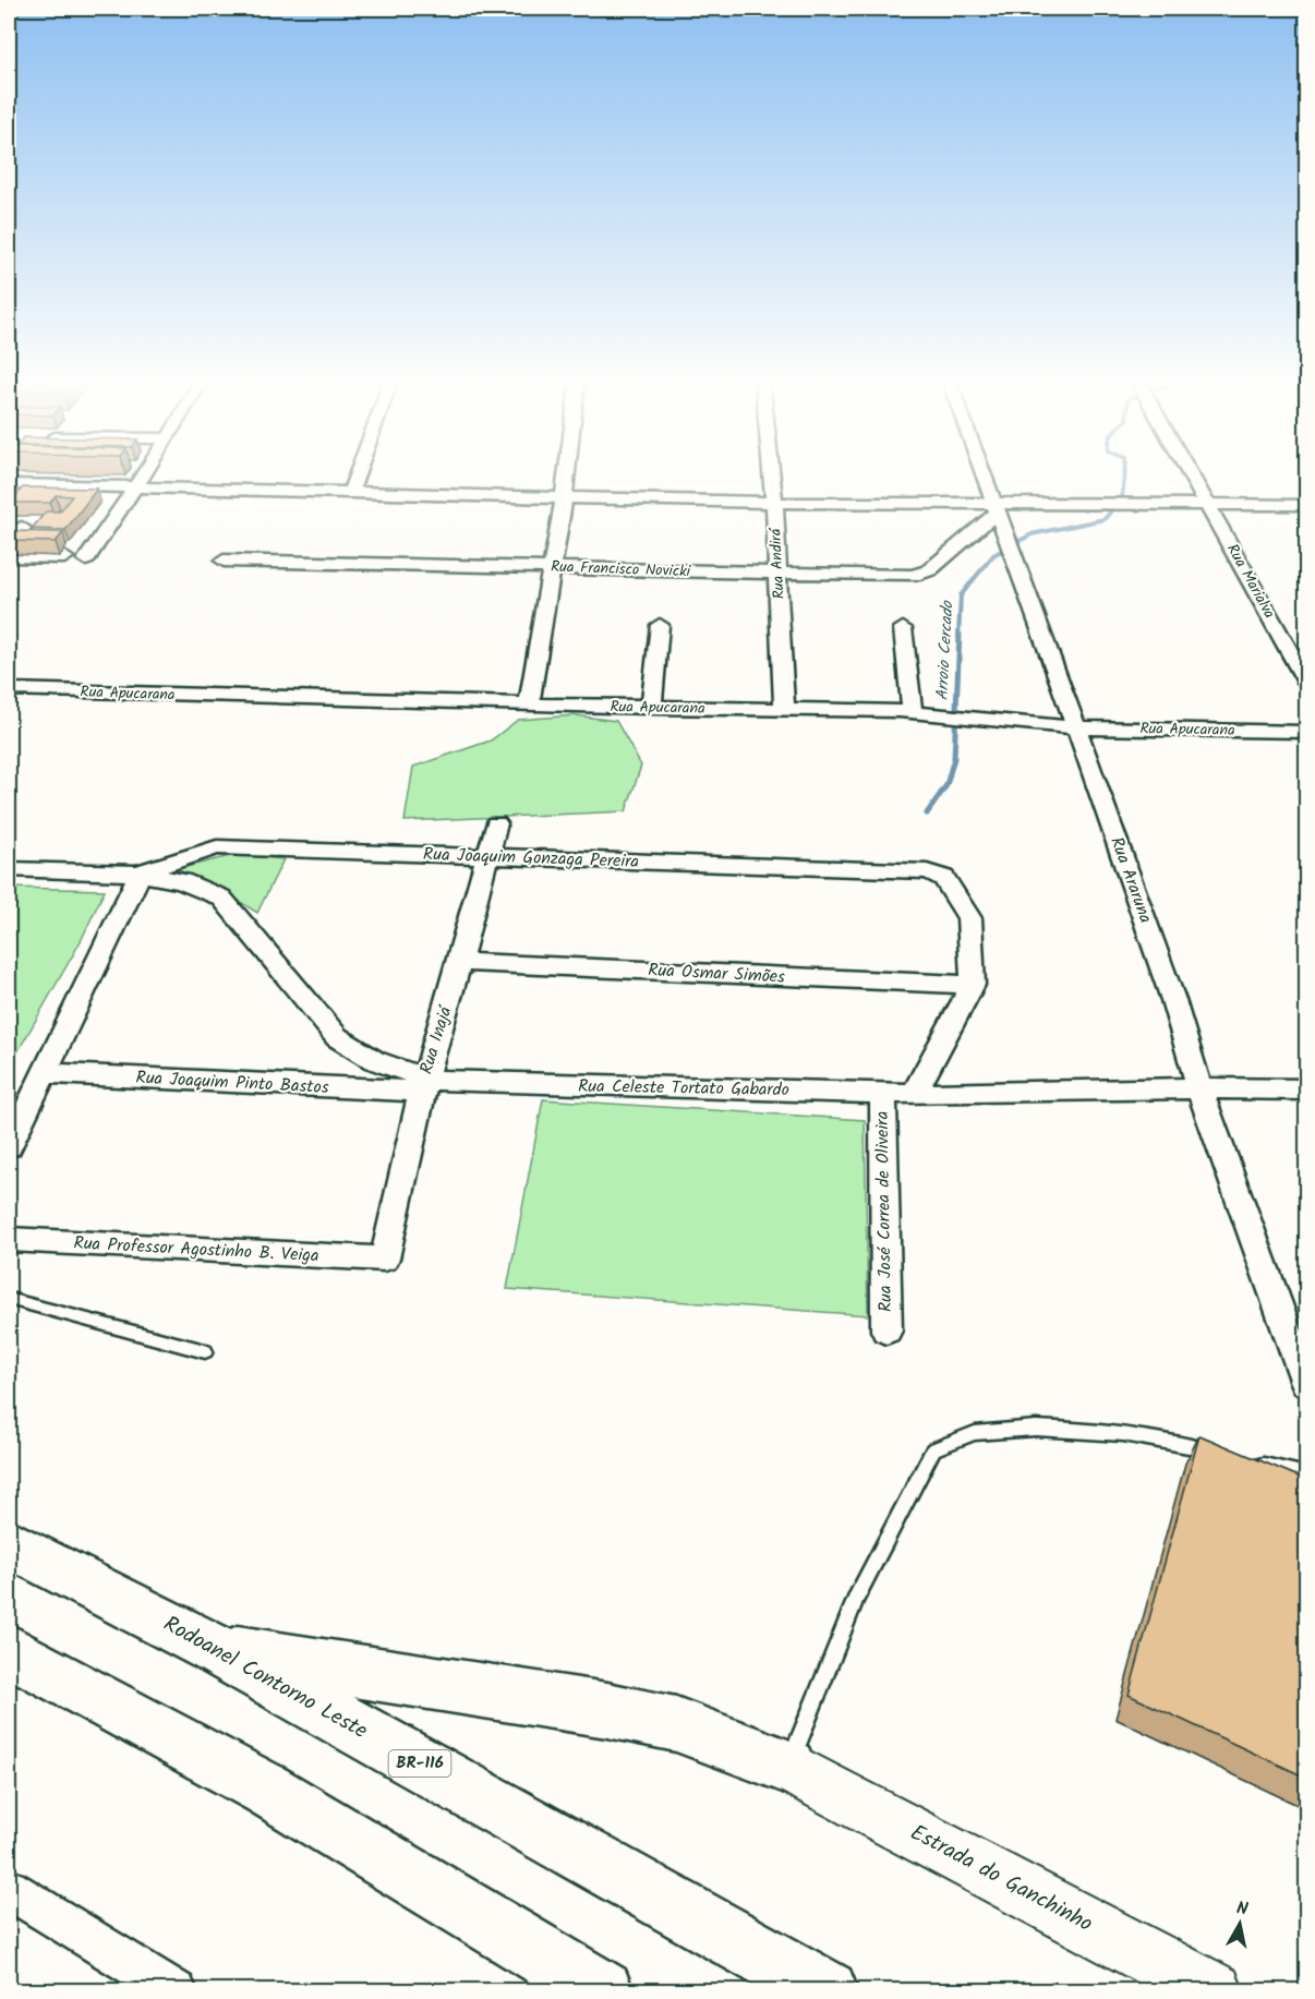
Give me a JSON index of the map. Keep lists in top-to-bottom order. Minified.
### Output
{"streets":{"highway":["Rodoanel Contorno Leste","BR-116"],"main road":["Estrada do Ganchinho"],"street":["Rua Andirá","Rua Francisco Novicki","Rua Marialva","Rua Apucarana","Rua Joaquim Gonzaga Pereira","Rua Araruna","Rua Osmar Simões","Rua Inajá","Rua Joaquim Pinto Bastos","Rua Celeste Tortato Gabardo","Rua José Correa de Oliveira","Rua Professor Agostinho B. Veiga"]},"crossings":[["Rua Andirá","Rua Francisco Novicki"],["Rua Andirá","Rua Apucarana"],["Rua Francisco Novicki","Rua Araruna"],["Rua Apucarana","Rua Araruna"],["Rua Joaquim Gonzaga Pereira","Rua Osmar Simões"],["Rua Joaquim Gonzaga Pereira","Rua Inajá"],["Rua Joaquim Gonzaga Pereira","Rua Celeste Tortato Gabardo"],["Rua Araruna","Rua Celeste Tortato Gabardo"],["Rua Osmar Simões","Rua Inajá"],["Rua Inajá","Rua Joaquim Pinto Bastos"],["Rua Inajá","Rua Celeste Tortato Gabardo"],["Rua Inajá","Rua Professor Agostinho B. Veiga"],["Rua Joaquim Pinto Bastos","Rua Celeste Tortato Gabardo"],["Rua Celeste Tortato Gabardo","Rua José Correa de Oliveira"]],"water":["Arroio Cercado"],"north":"top"}
